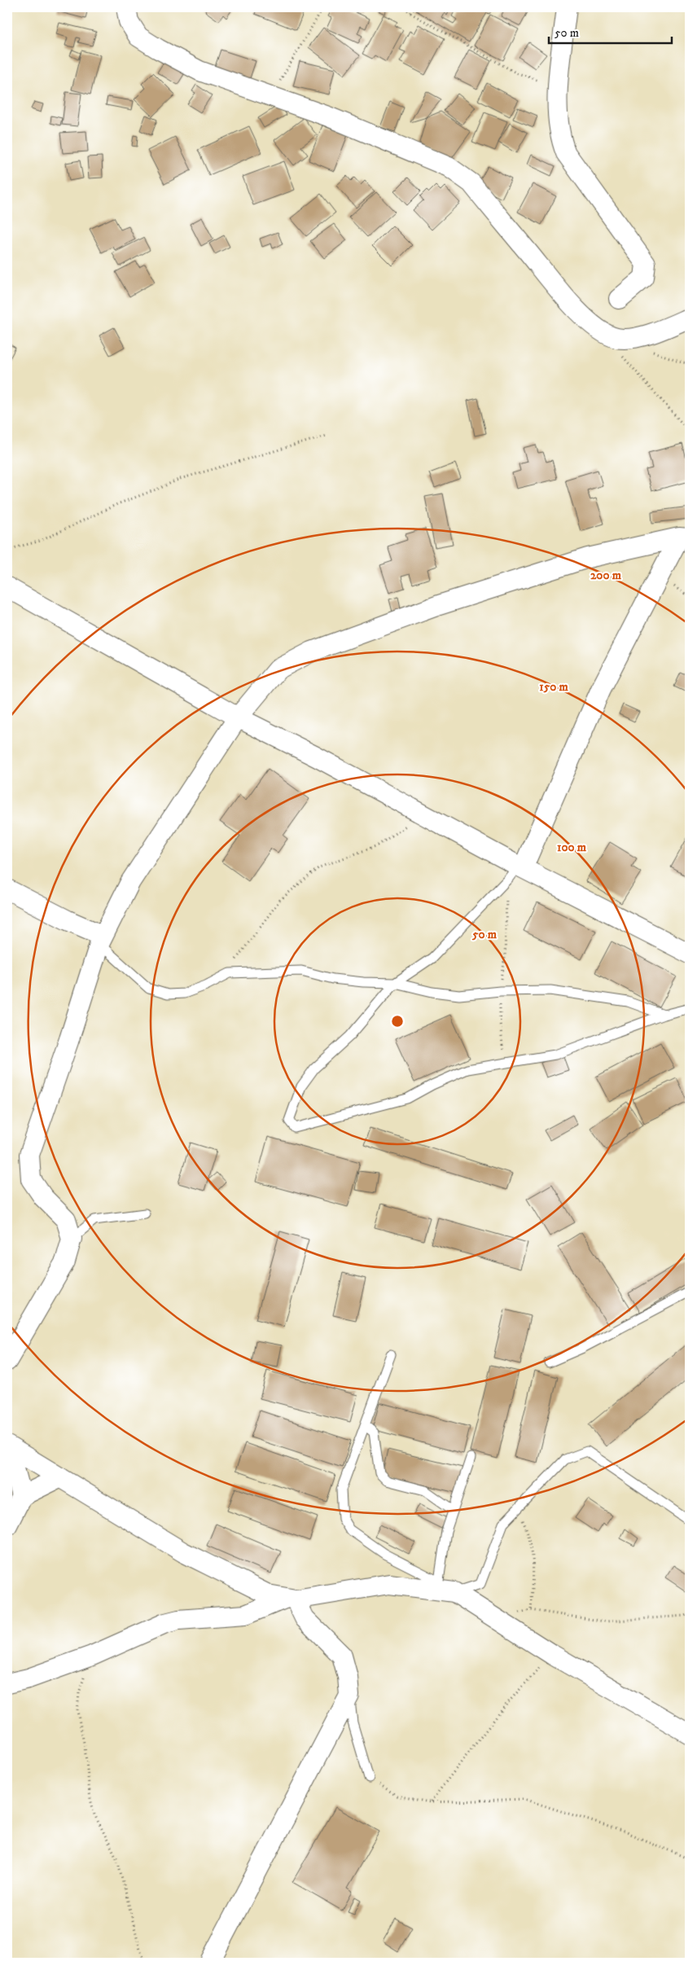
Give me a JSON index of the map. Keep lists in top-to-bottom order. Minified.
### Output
{"scale_bar":"50 m","rings":["200 m","150 m","100 m","50 m"]}
